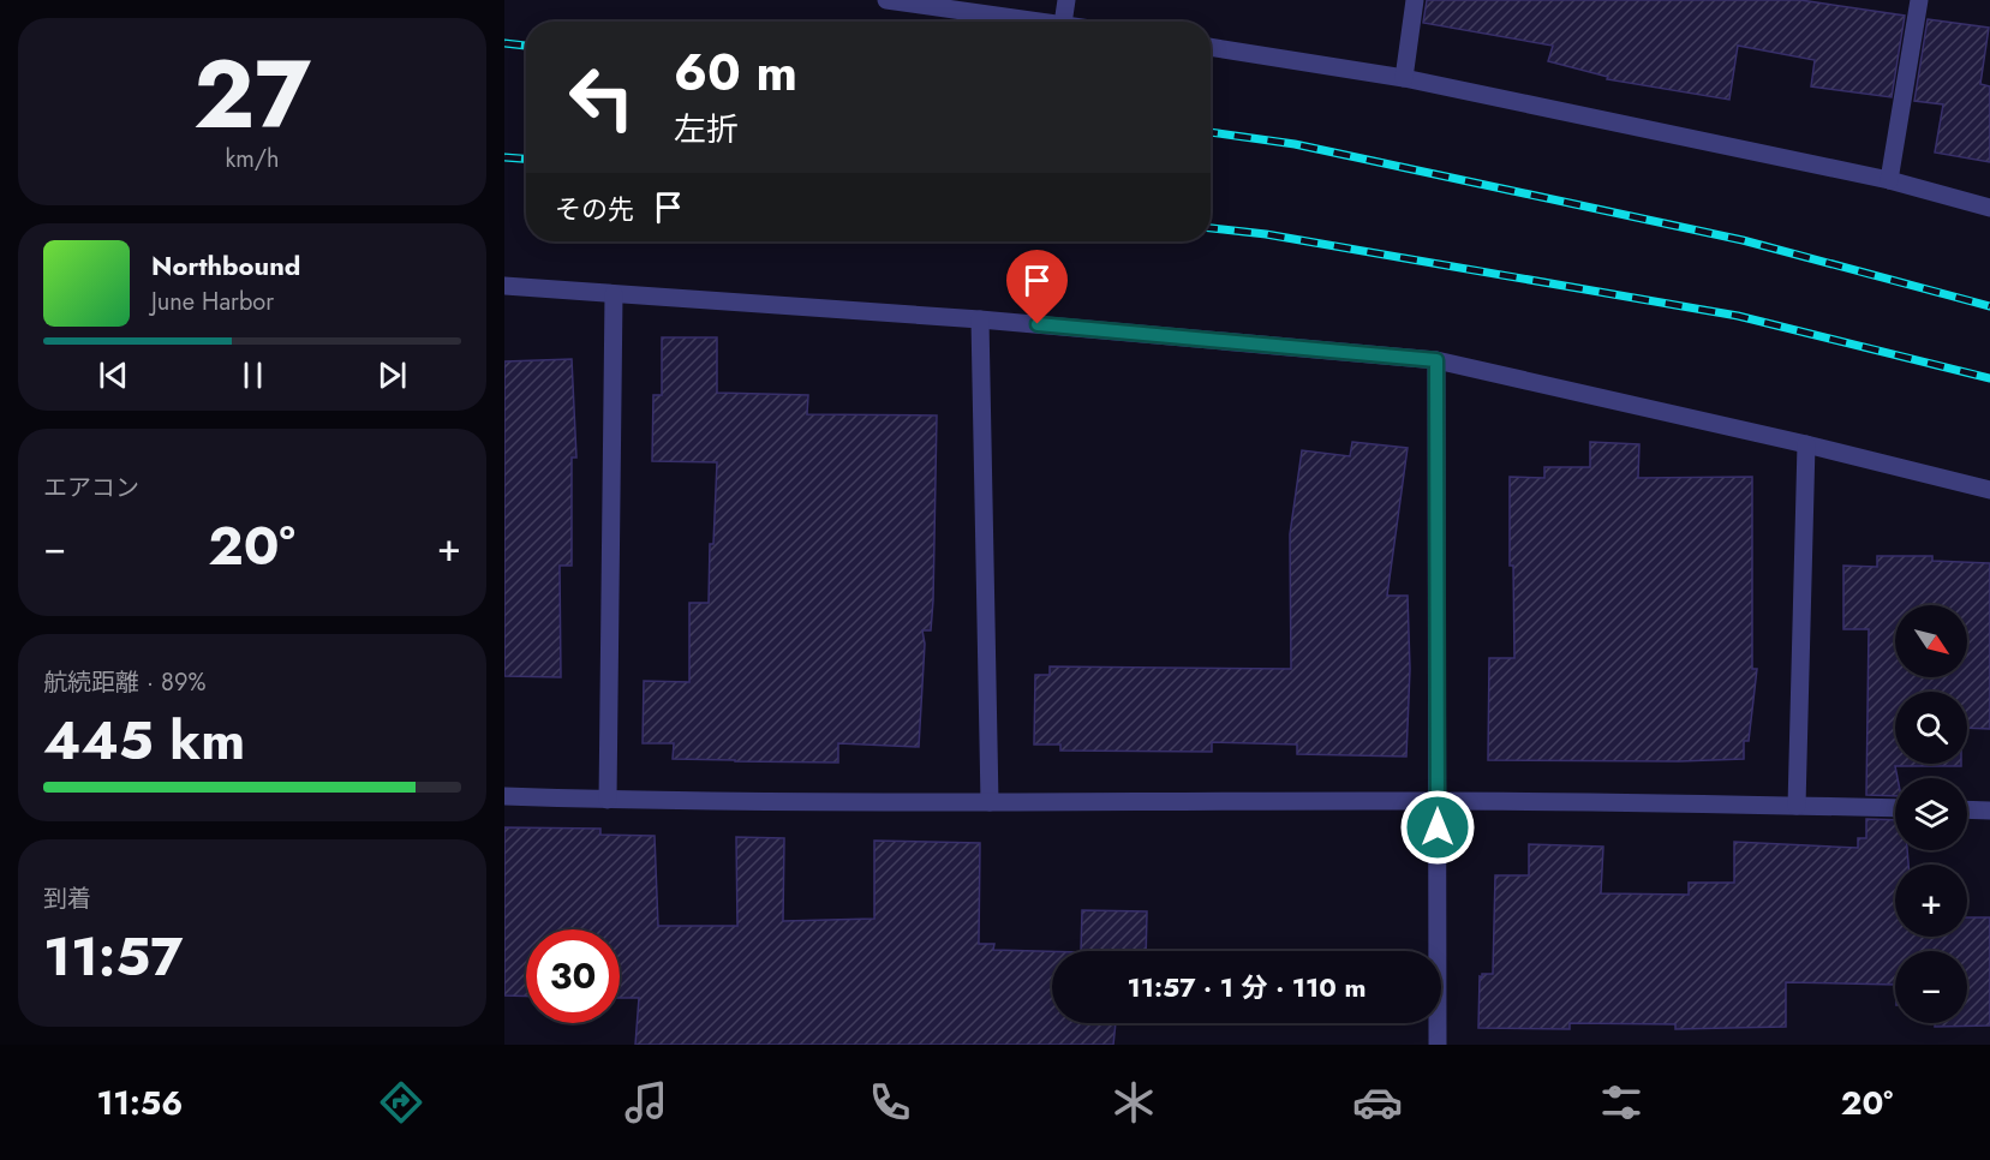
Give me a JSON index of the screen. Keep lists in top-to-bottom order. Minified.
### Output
{"north":"bottom right","page":{"tile":[["27","km/h"],"エアコン",["航続距離 · 89%","445 km"],["到着","11:57"]],"turn":["60 m","左折"],"then":"その先","song":["Northbound","June Harbor"],"heat":["−","20°","+"],"map_buttons":["+","−"],"limit":"30","trip":"11:57 · 1 分 · 110 m","tabs":["11:56","20°"]}}
